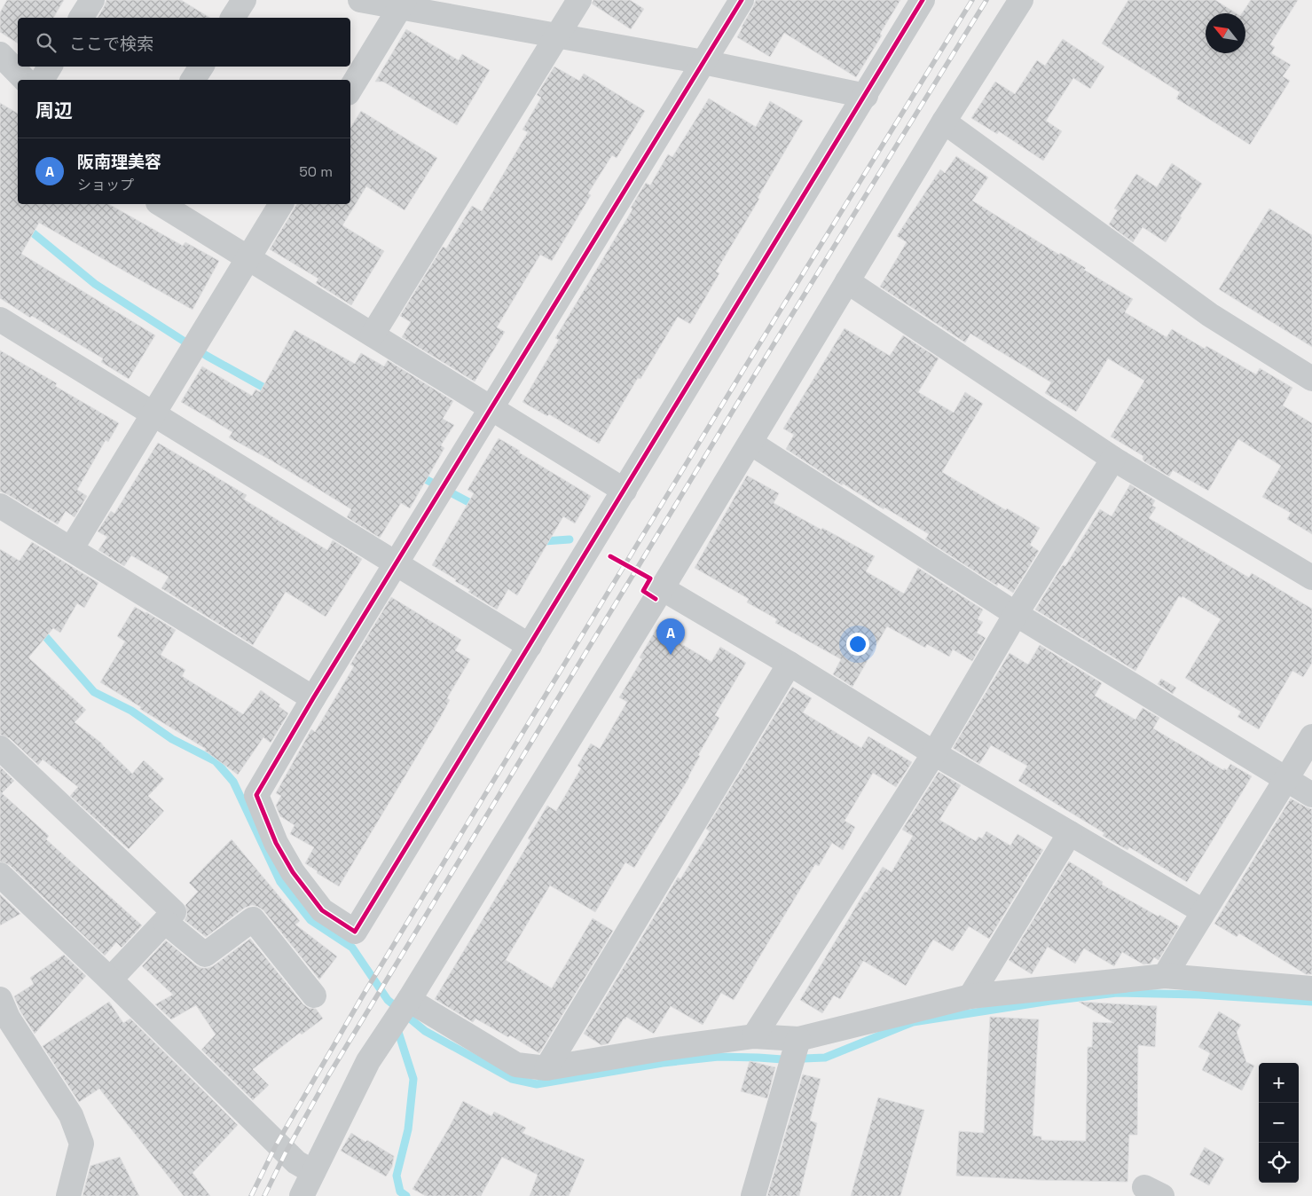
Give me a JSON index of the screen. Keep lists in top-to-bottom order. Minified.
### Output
{"north":"top left","page":{"search":"ここで検索","heading":"周辺","list":[{"mark":"A","name":"阪南理美容","note":"ショップ","value":"50 m"}],"pins":"A","map_buttons":["+","−"]}}
